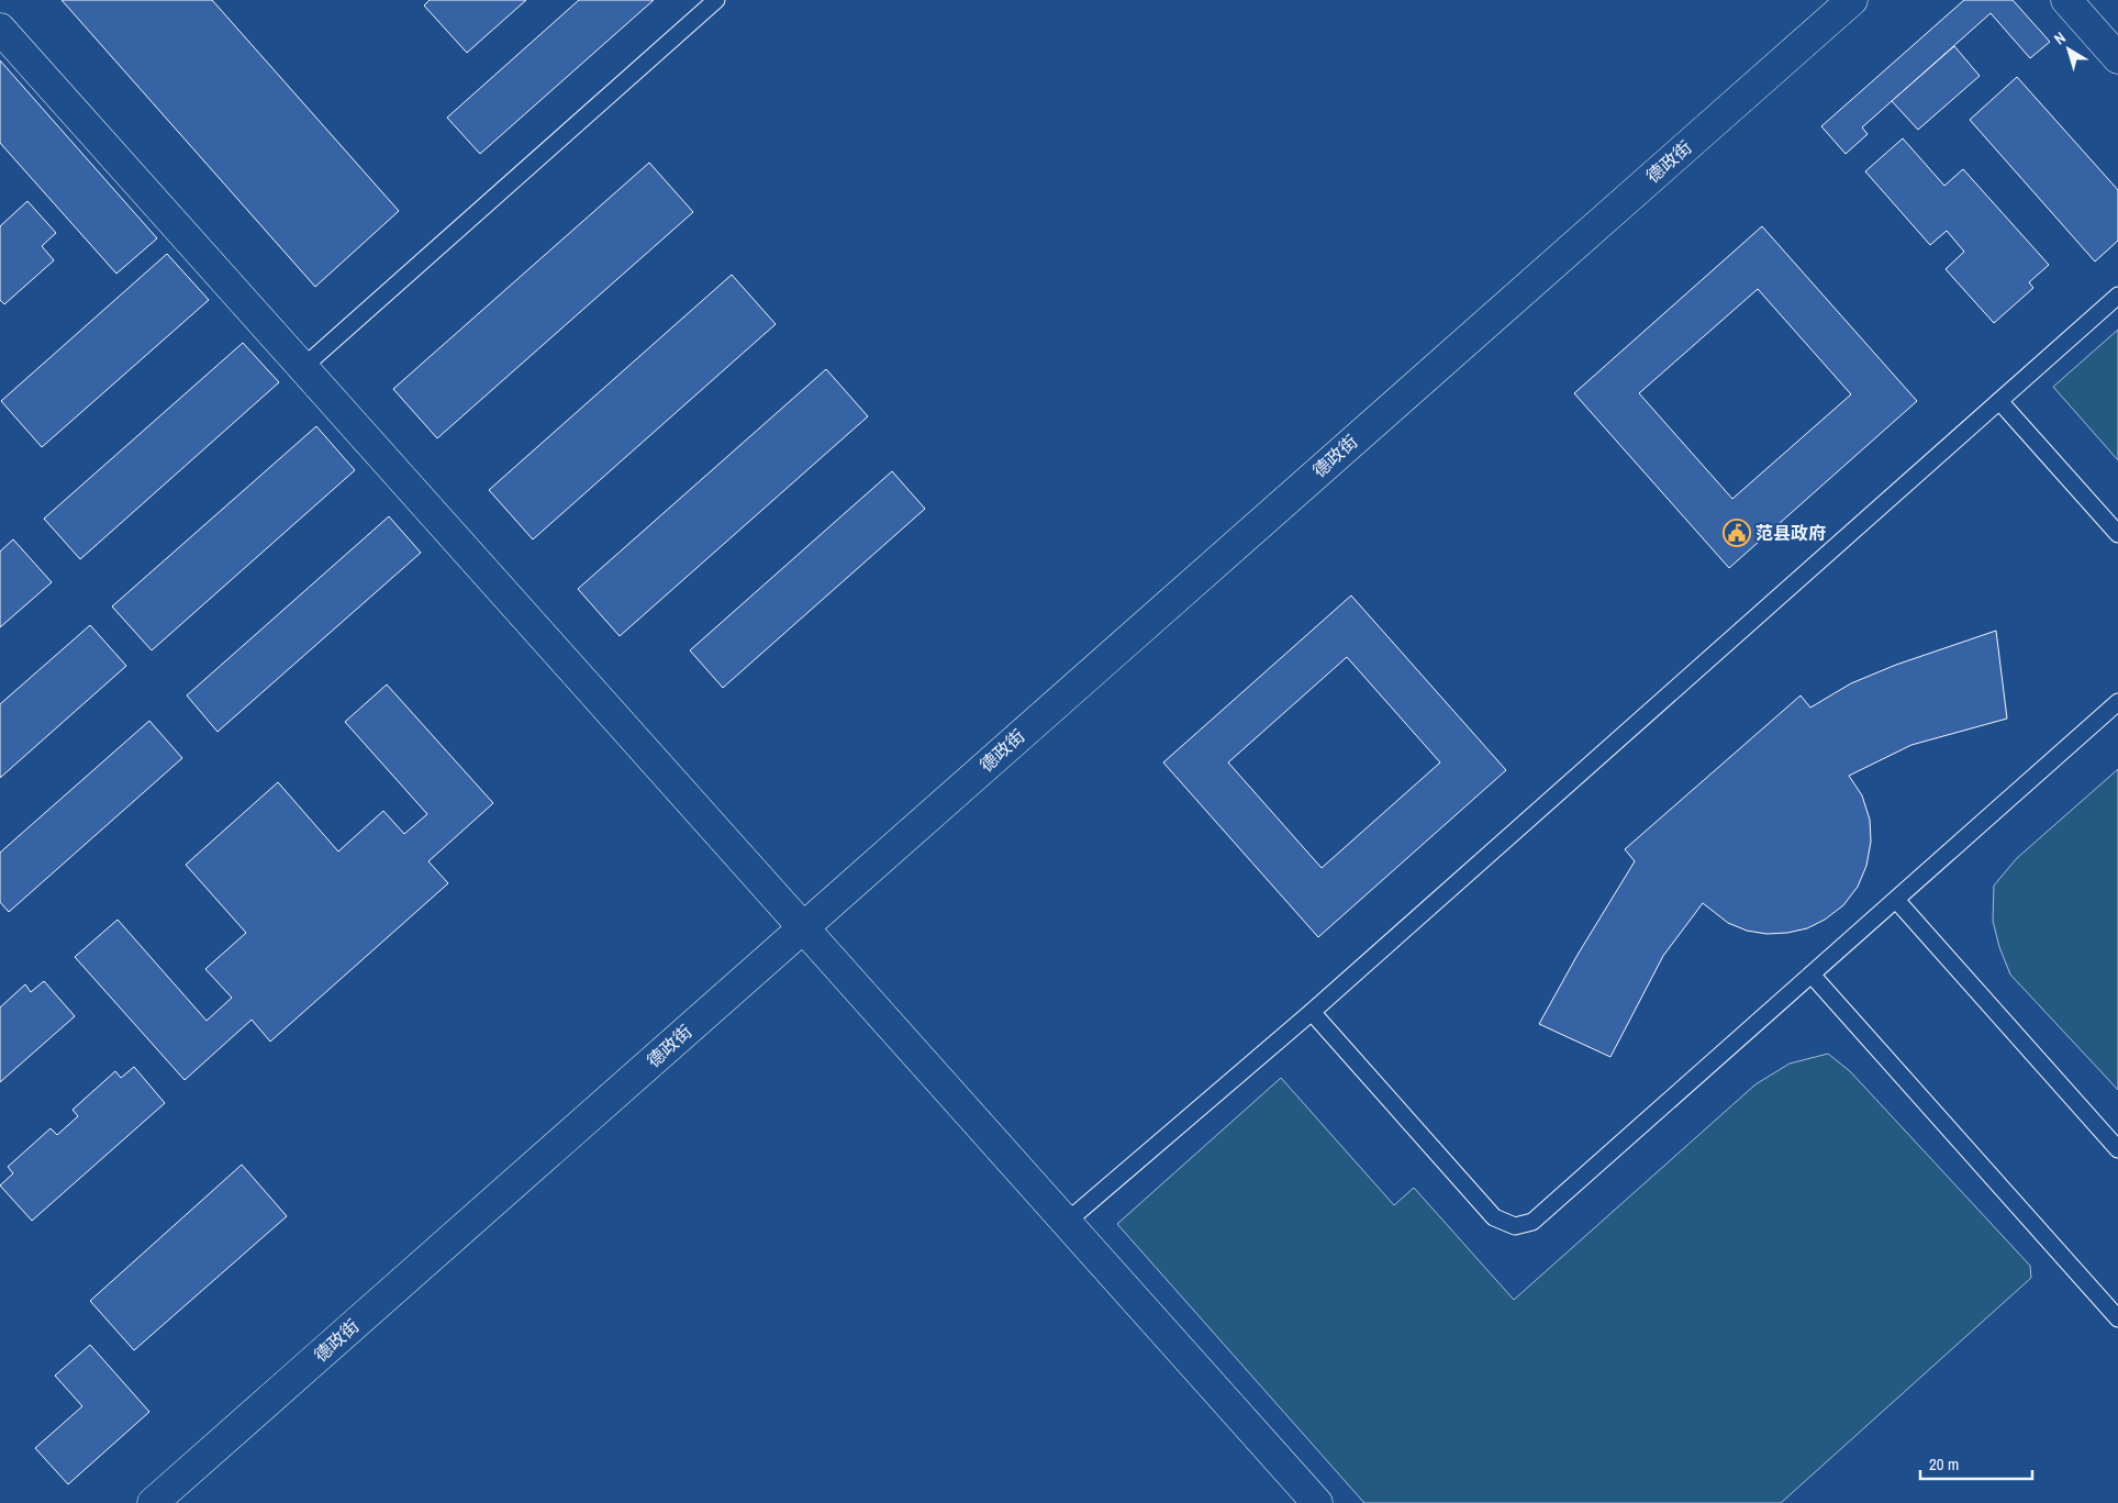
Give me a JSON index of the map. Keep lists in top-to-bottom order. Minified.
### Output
{"streets":{"street":["德政街"]},"places":{"public building":["范县政府"]},"scale_bar":"20 m","north":"top left"}
